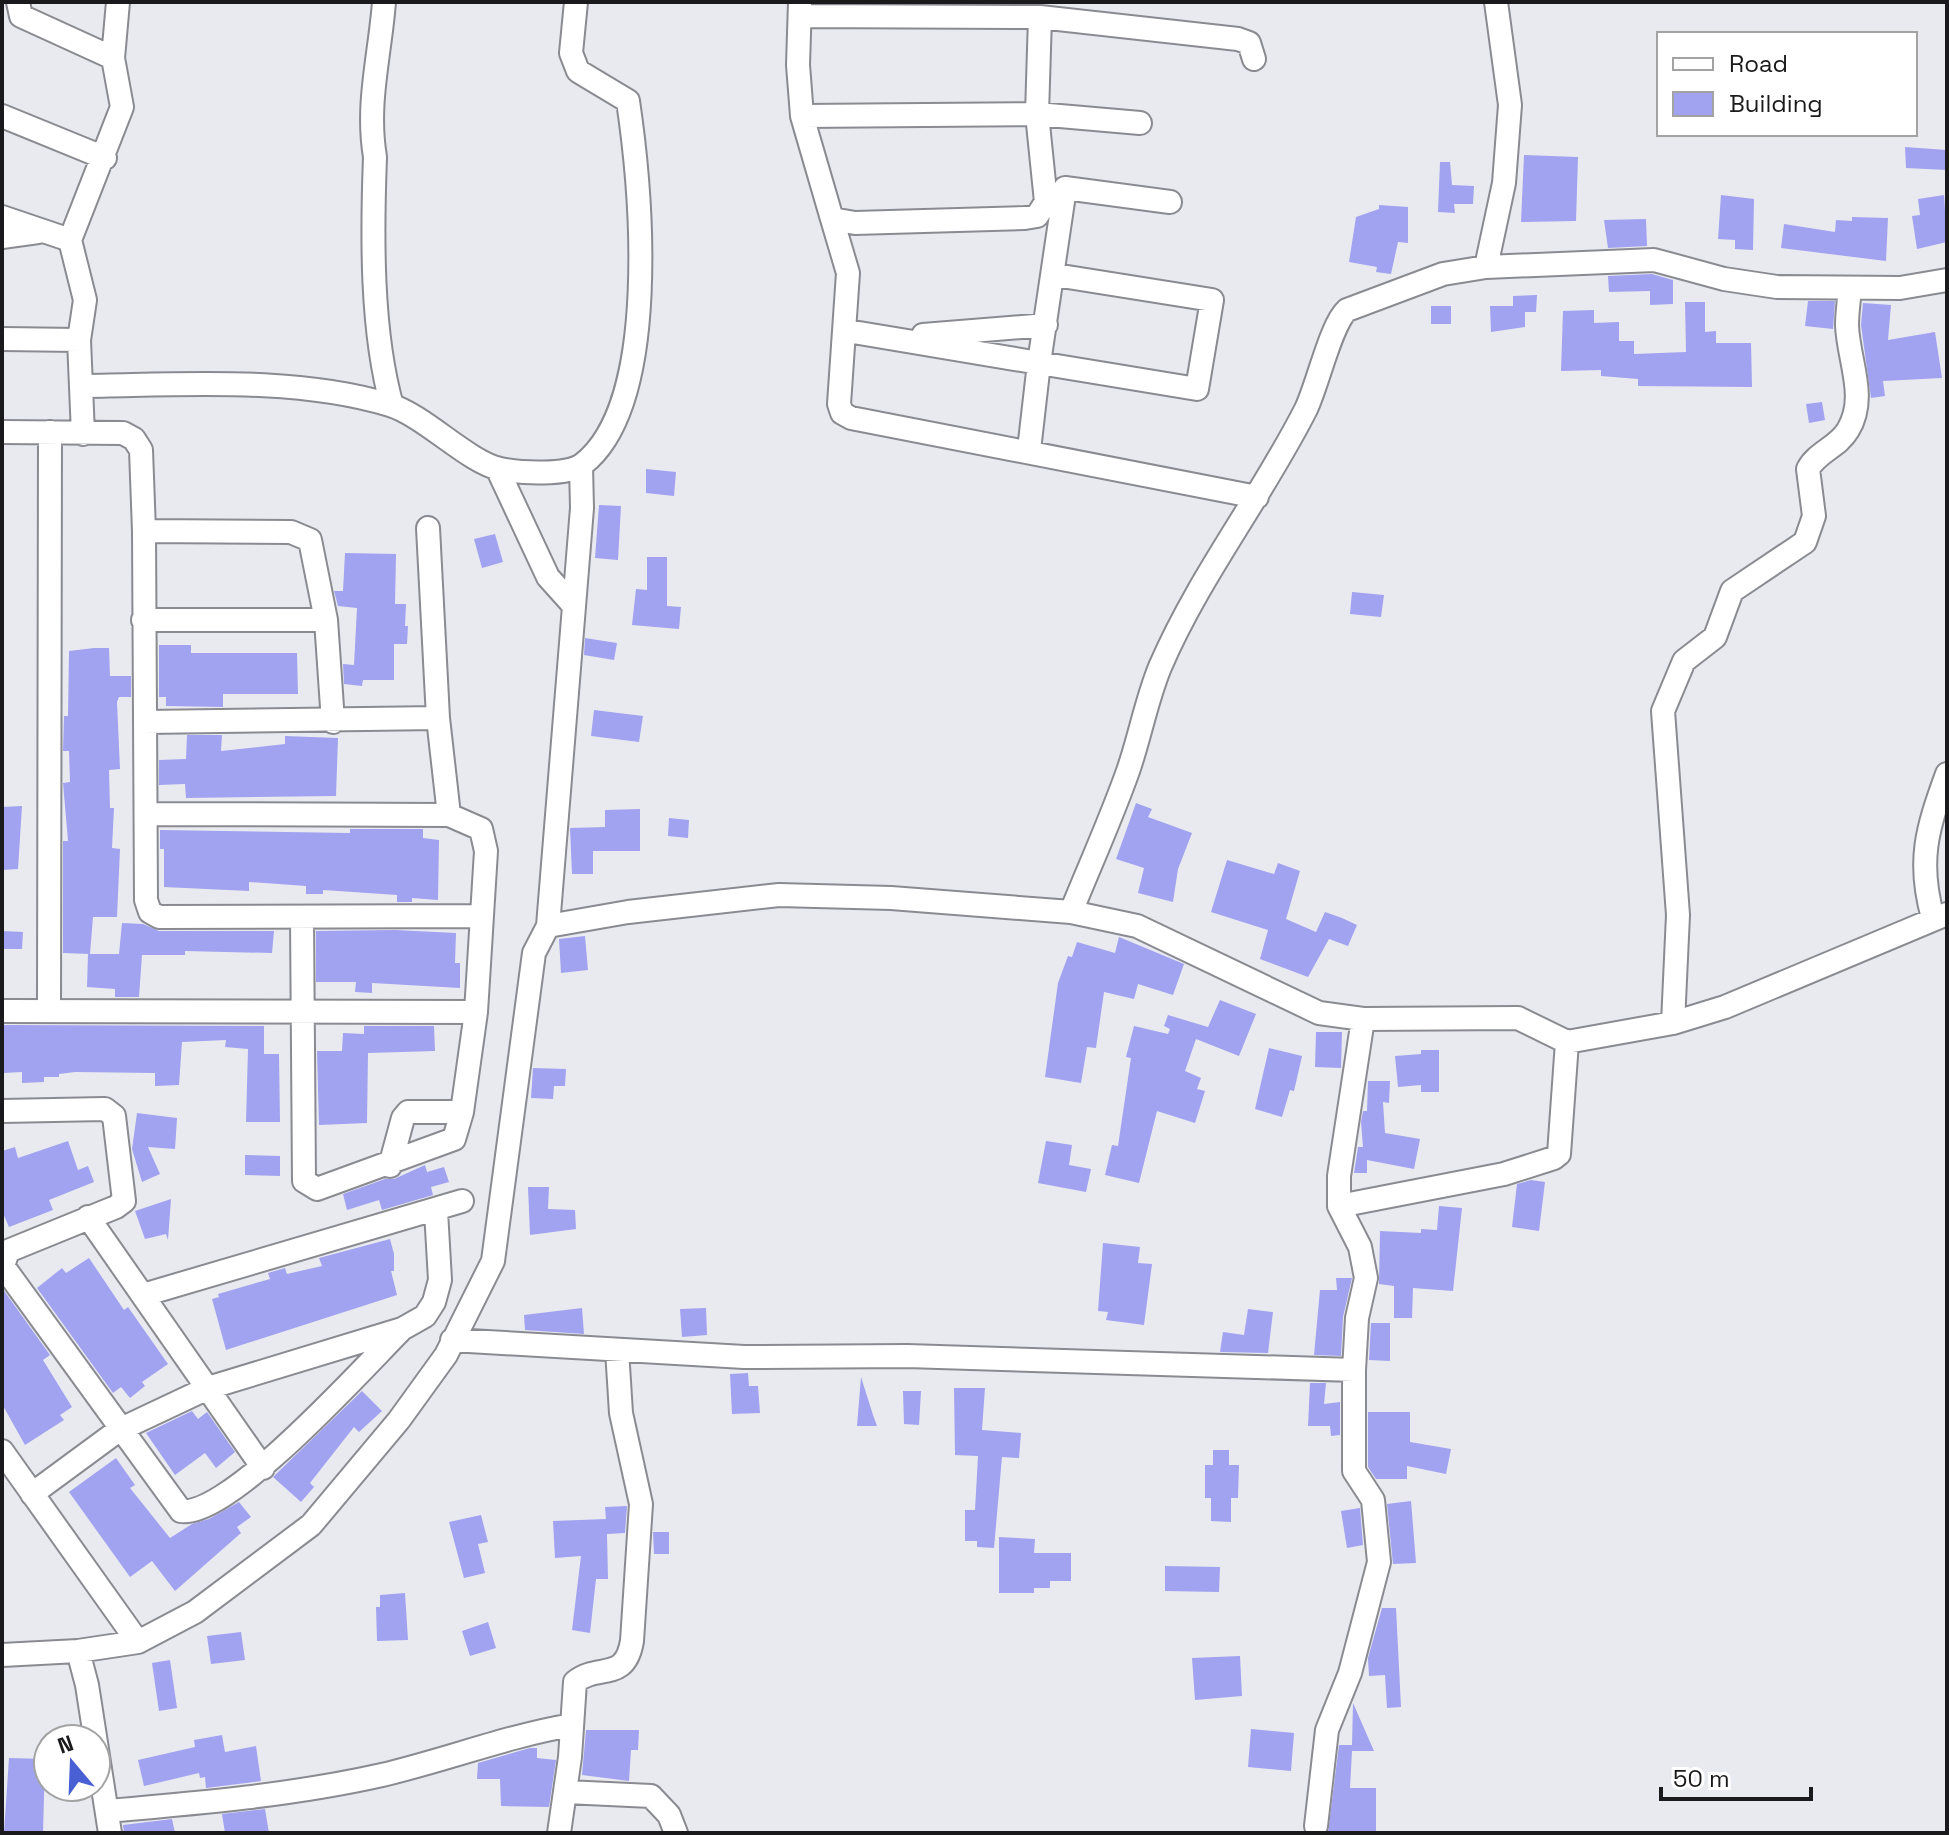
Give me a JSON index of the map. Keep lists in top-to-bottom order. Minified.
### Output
{"legend":["Road","Building"],"scale_bar":"50 m","north":"top"}
